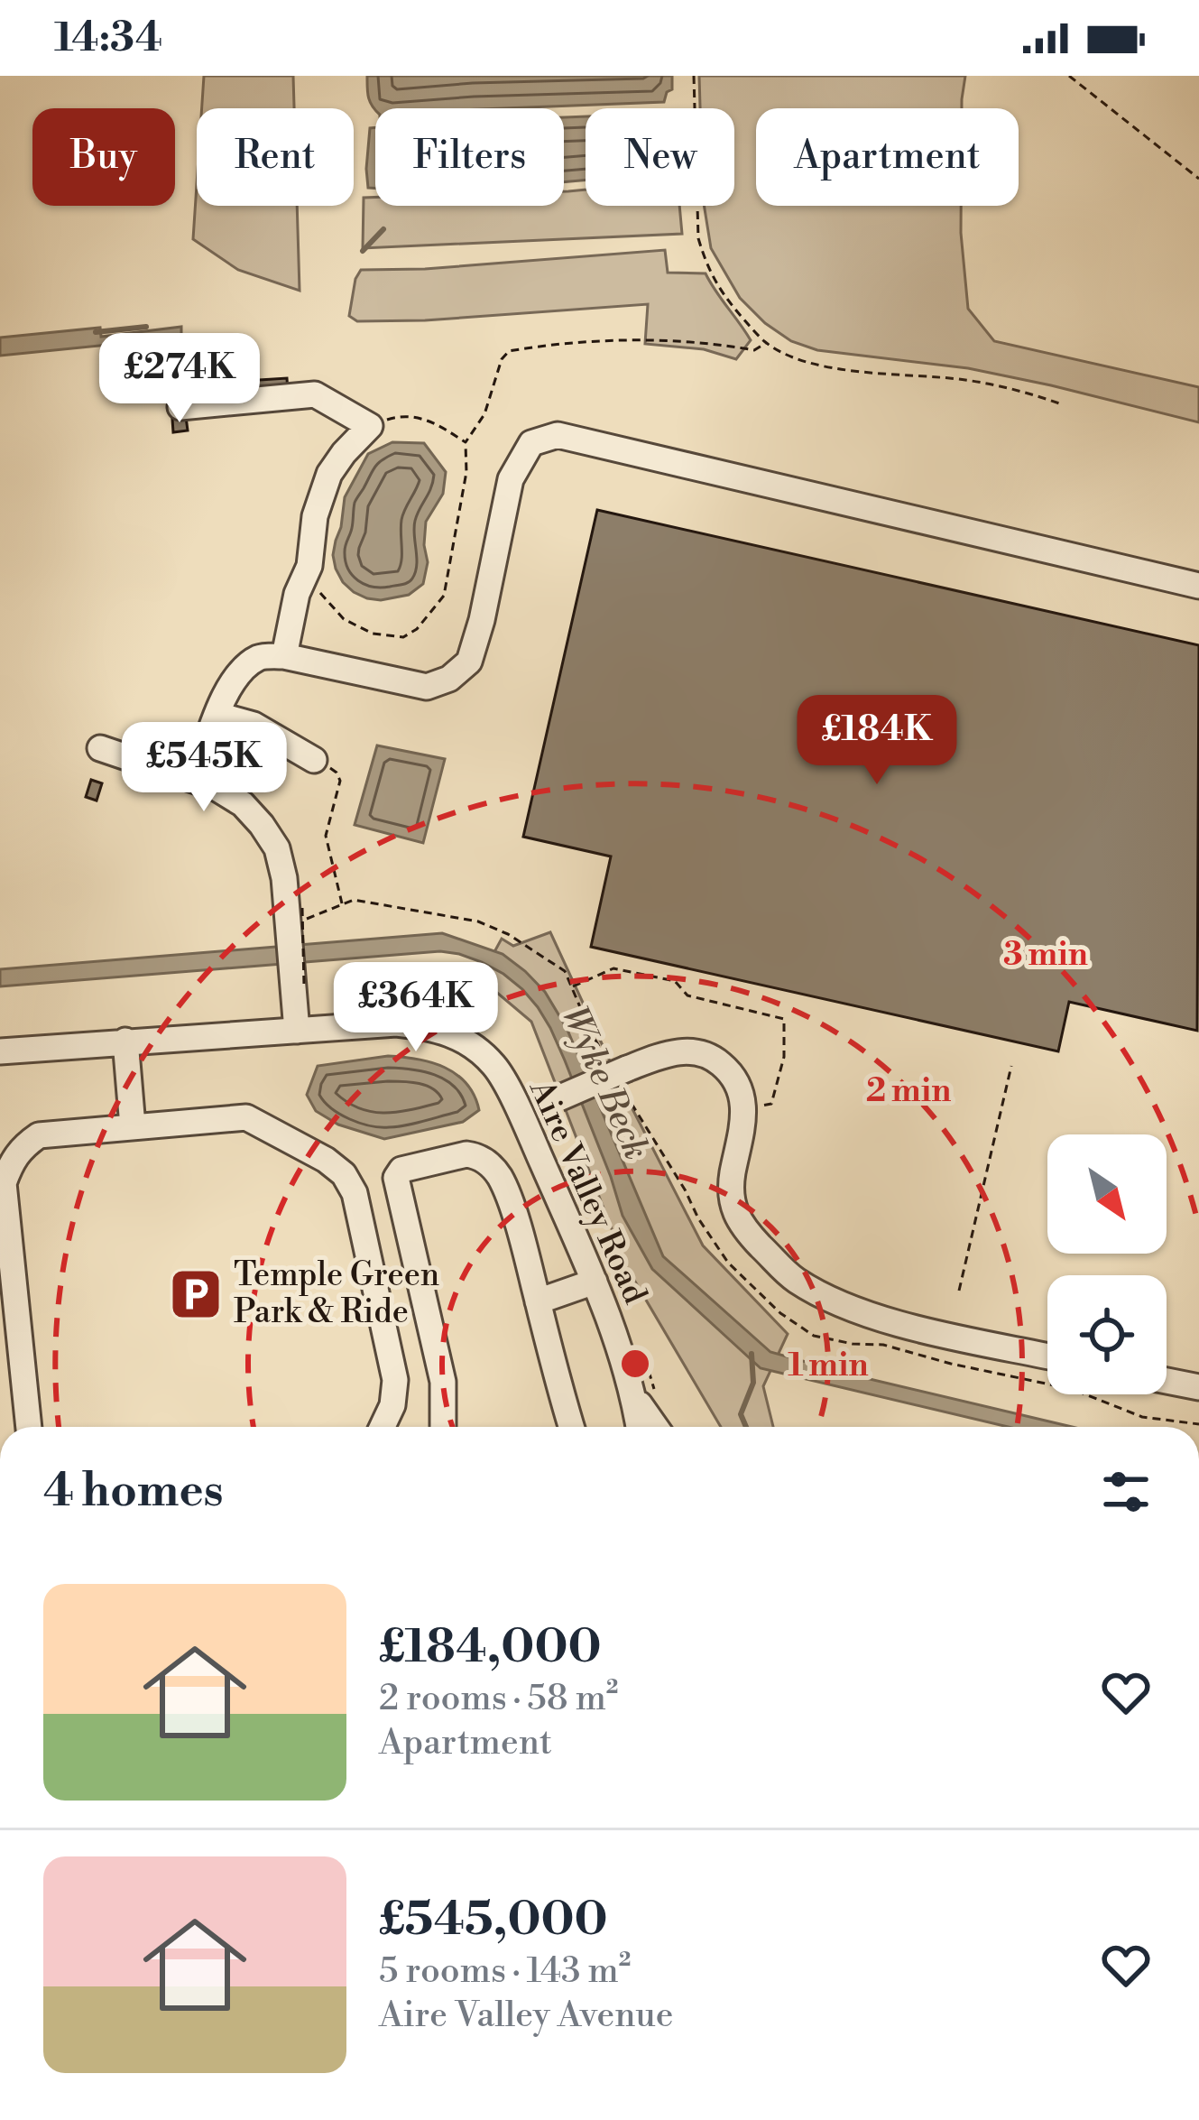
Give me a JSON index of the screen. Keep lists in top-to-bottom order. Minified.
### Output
{"streets":{"street":["Aire Valley Road"]},"water":["Wyke Beck"],"places":{"parking":["Temple Green Park & Ride"]},"north":"bottom right","page":{"status":"14:34","chip":["Buy","Rent","Filters","New","Apartment"],"price":["£274K","£184K","£545K","£364K"],"heading":"4 homes","list":[{"name":"£184,000","note":"2 rooms · 58 m² · Apartment"},{"name":"£545,000","note":"5 rooms · 143 m² · Aire Valley Avenue"}]},"rings":["3 min","2 min","1 min"]}
